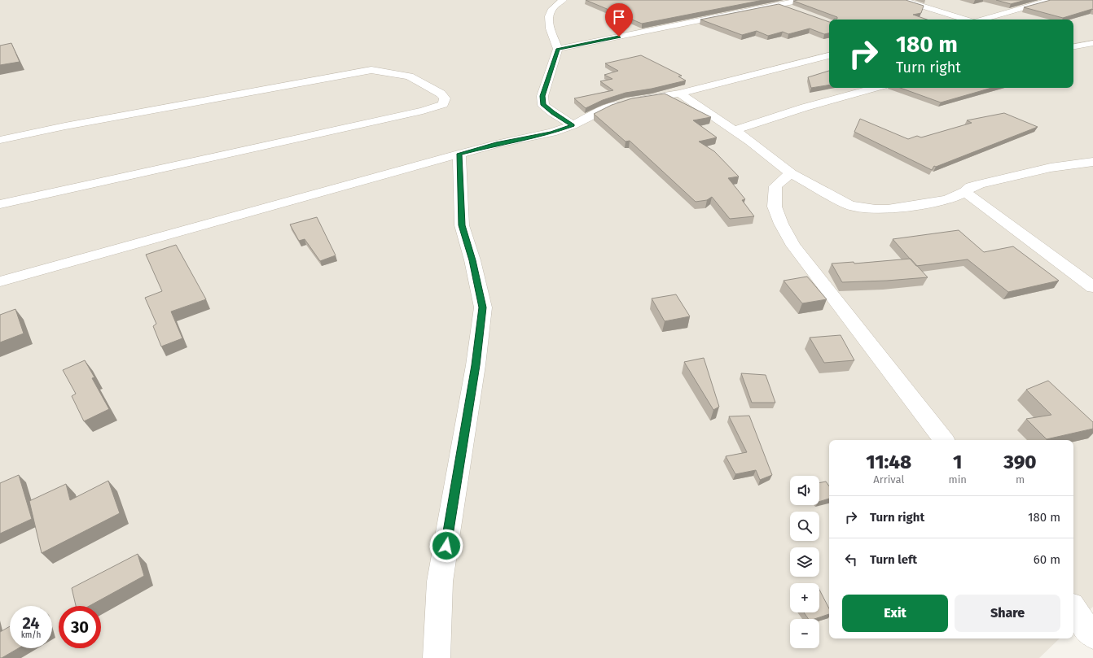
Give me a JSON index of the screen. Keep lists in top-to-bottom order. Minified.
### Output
{"page":{"turn":["180 m","Turn right"],"eta":["11:48","Arrival","1","min","390","m"],"map_buttons":["+","−"],"list":[{"name":"Turn right","value":"180 m"},{"name":"Turn left","value":"60 m"}],"buttons":["Exit","Share"],"speed":"24 km/h","limit":"30"}}
